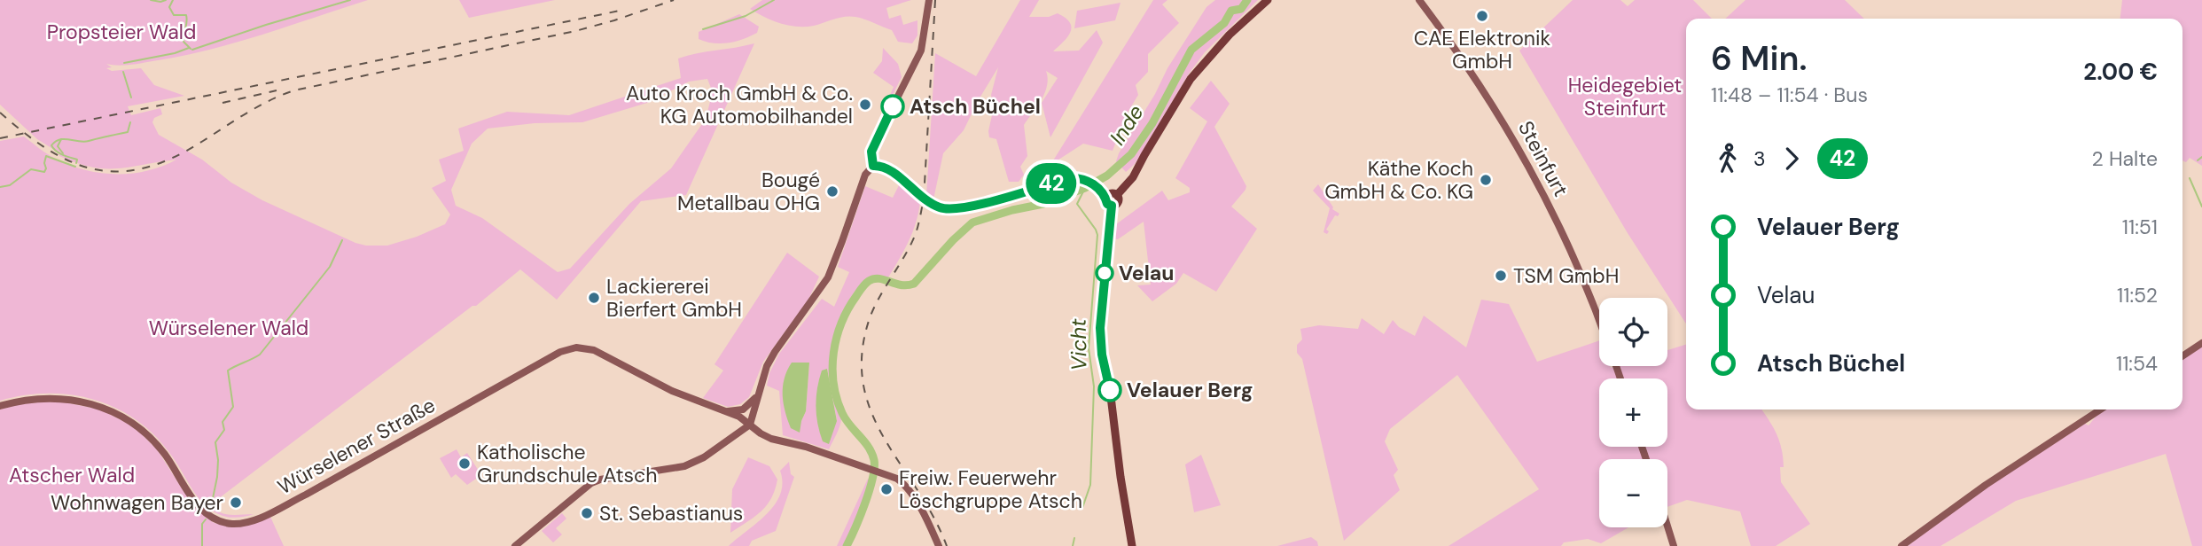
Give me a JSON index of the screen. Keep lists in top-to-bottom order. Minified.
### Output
{"streets":{"main road":["Steinfurt","Würselener Straße"]},"water":["Inde","Vicht"],"parks":["Propsteier Wald","Heidegebiet Steinfurt","Würselener Wald","Atscher Wald"],"places":["CAE Elektronik GmbH","Auto Kroch GmbH & Co. KG Automobilhandel","Atsch Büchel","Käthe Koch GmbH & Co. KG","Bougé Metallbau OHG","Velau","TSM GmbH","Lackiererei Bierfert GmbH","Velauer Berg","Katholische Grundschule Atsch","Freiw. Feuerwehr Löschgruppe Atsch","Wohnwagen Bayer","St. Sebastianus"],"lines":["bus line 42"],"page":{"on_map":"42","heading":["6 Min.","11:48 – 11:54 · Bus","2.00 €"],"legs":["3","42","2 Halte"],"list":[{"name":"Velauer Berg","value":"11:51"},{"name":"Velau","value":"11:52"},{"name":"Atsch Büchel","value":"11:54"}],"map_buttons":["+","−"]}}
